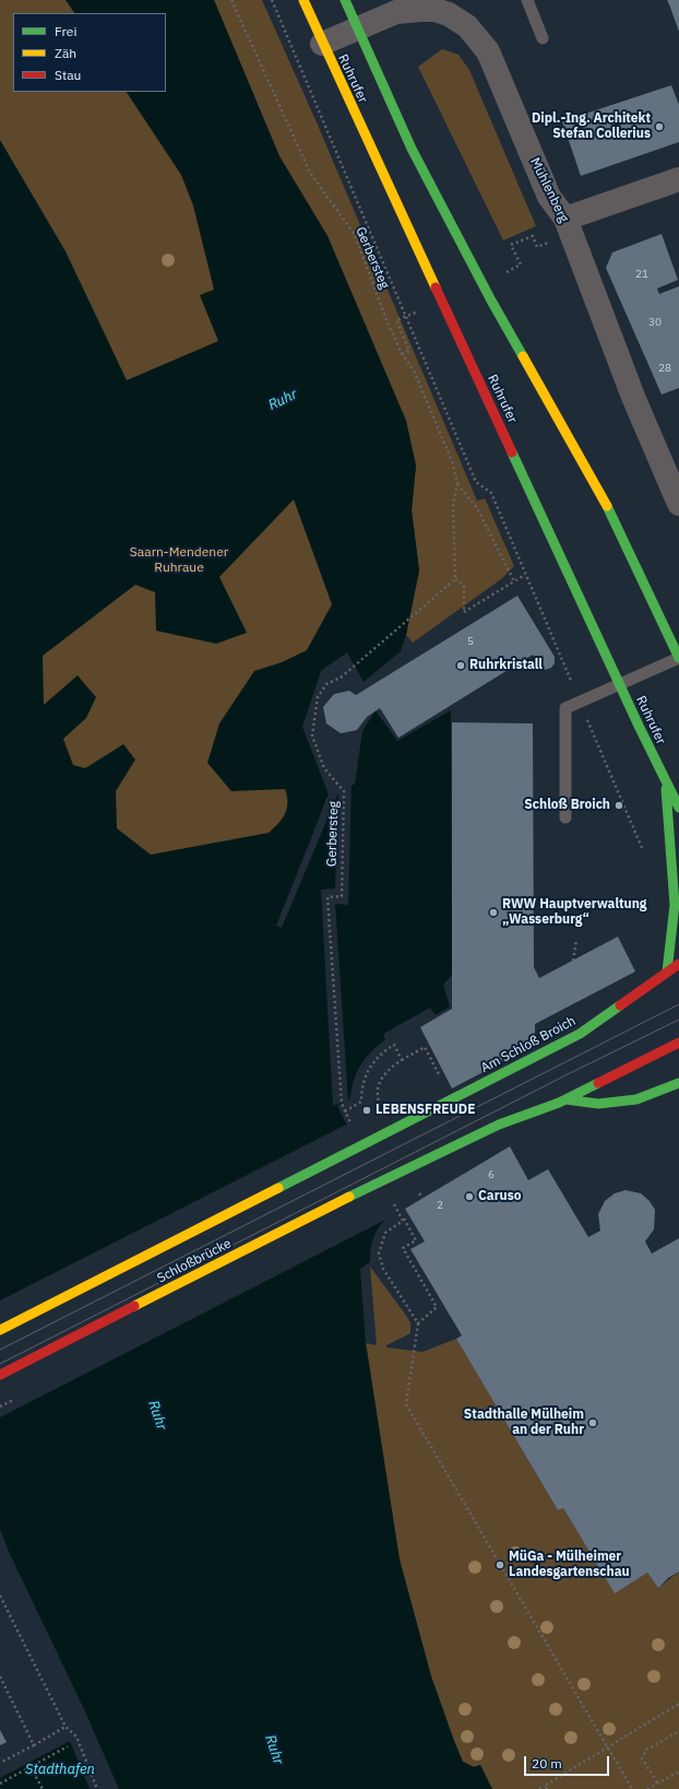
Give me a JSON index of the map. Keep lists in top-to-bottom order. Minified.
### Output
{"streets":{"main road":["Ruhrufer","Am Schloß Broich","Schloßbrücke"],"street":["Mühlenberg"],"path":["Gerbersteg"]},"crossings":[["Ruhrufer","Mühlenberg"],["Am Schloß Broich","Schloßbrücke"]],"water":["Ruhr","Stadthafen"],"parks":["Saarn-Mendener Ruhraue"],"places":["Dipl.-Ing. Architekt Stefan Collerius","Ruhrkristall","Schloß Broich","RWW Hauptverwaltung „Wasserburg“","LEBENSFREUDE","Caruso","Stadthalle Mülheim an der Ruhr","MüGa - Mülheimer Landesgartenschau"],"house_numbers":["21","30","28","5","6","2"],"legend":["Frei","Zäh","Stau"],"scale_bar":"20 m"}
